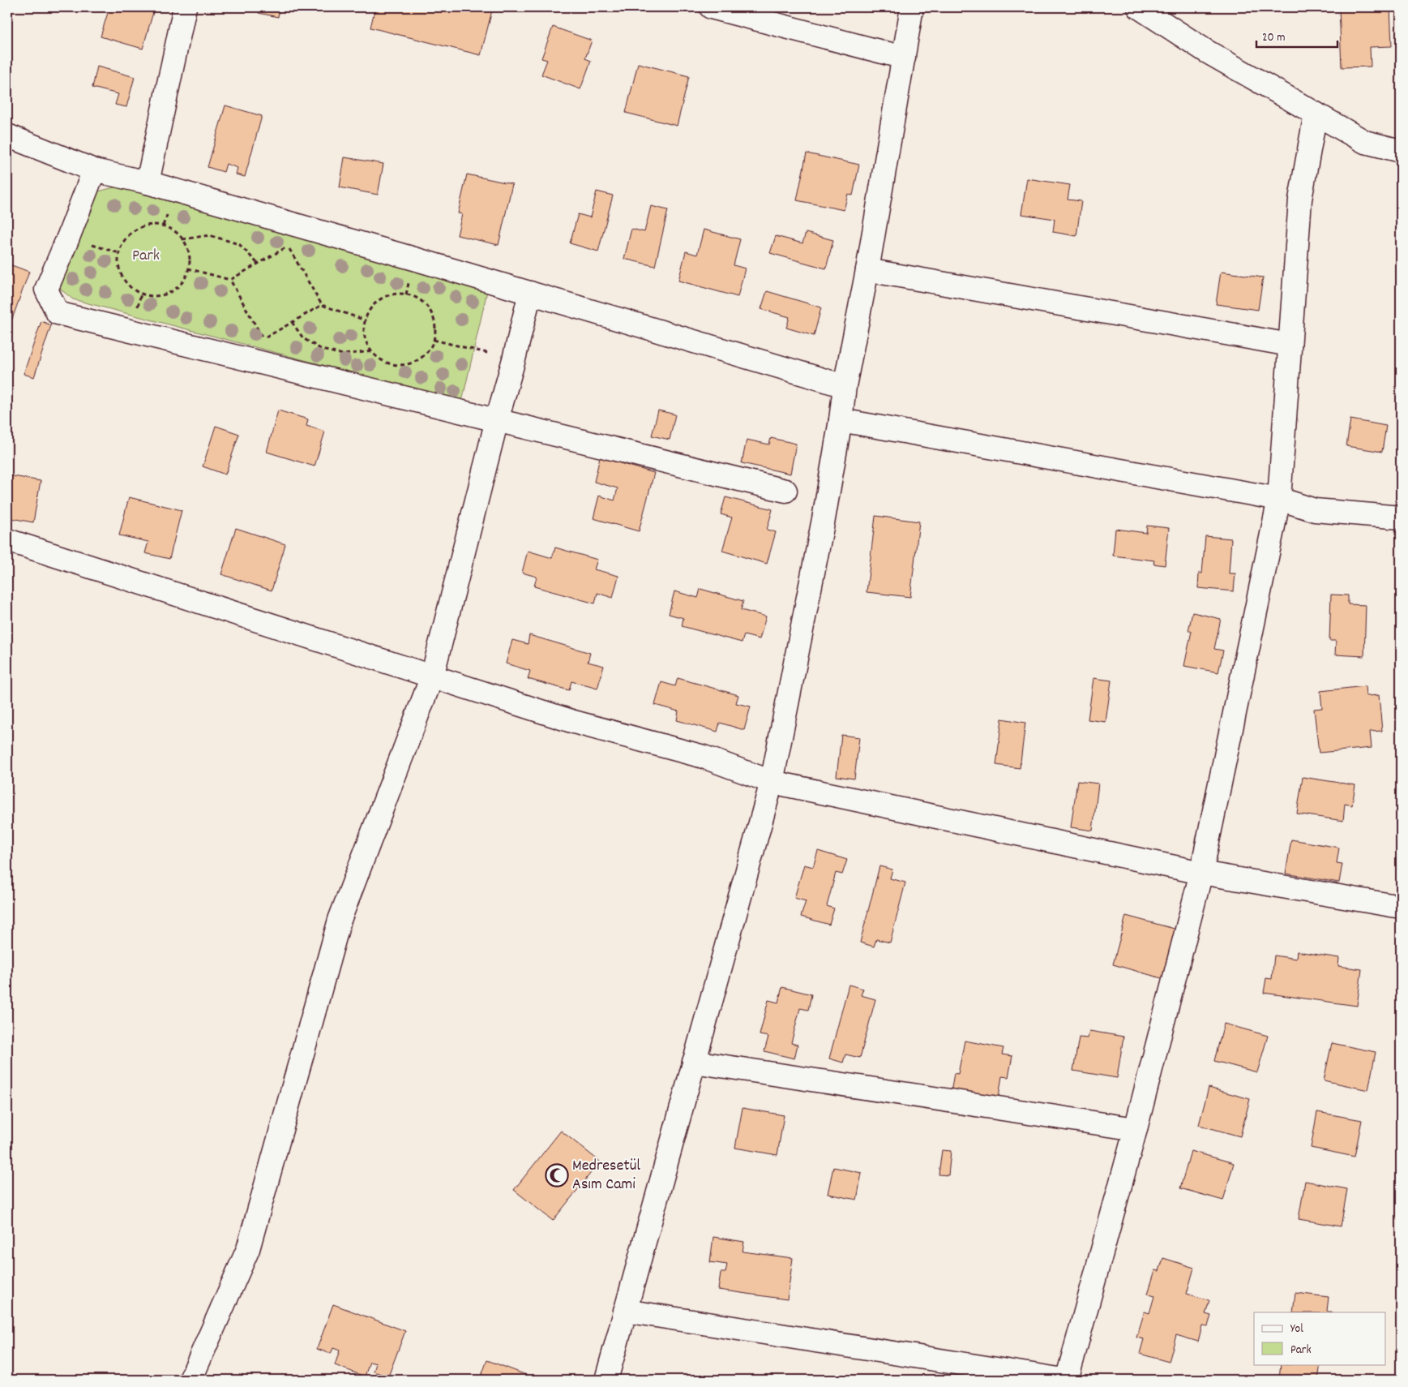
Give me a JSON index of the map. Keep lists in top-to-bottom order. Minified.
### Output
{"parks":["Park"],"places":{"mosque":["Medresetül Asım Cami"]},"legend":["Yol","Park"],"scale_bar":"20 m"}
